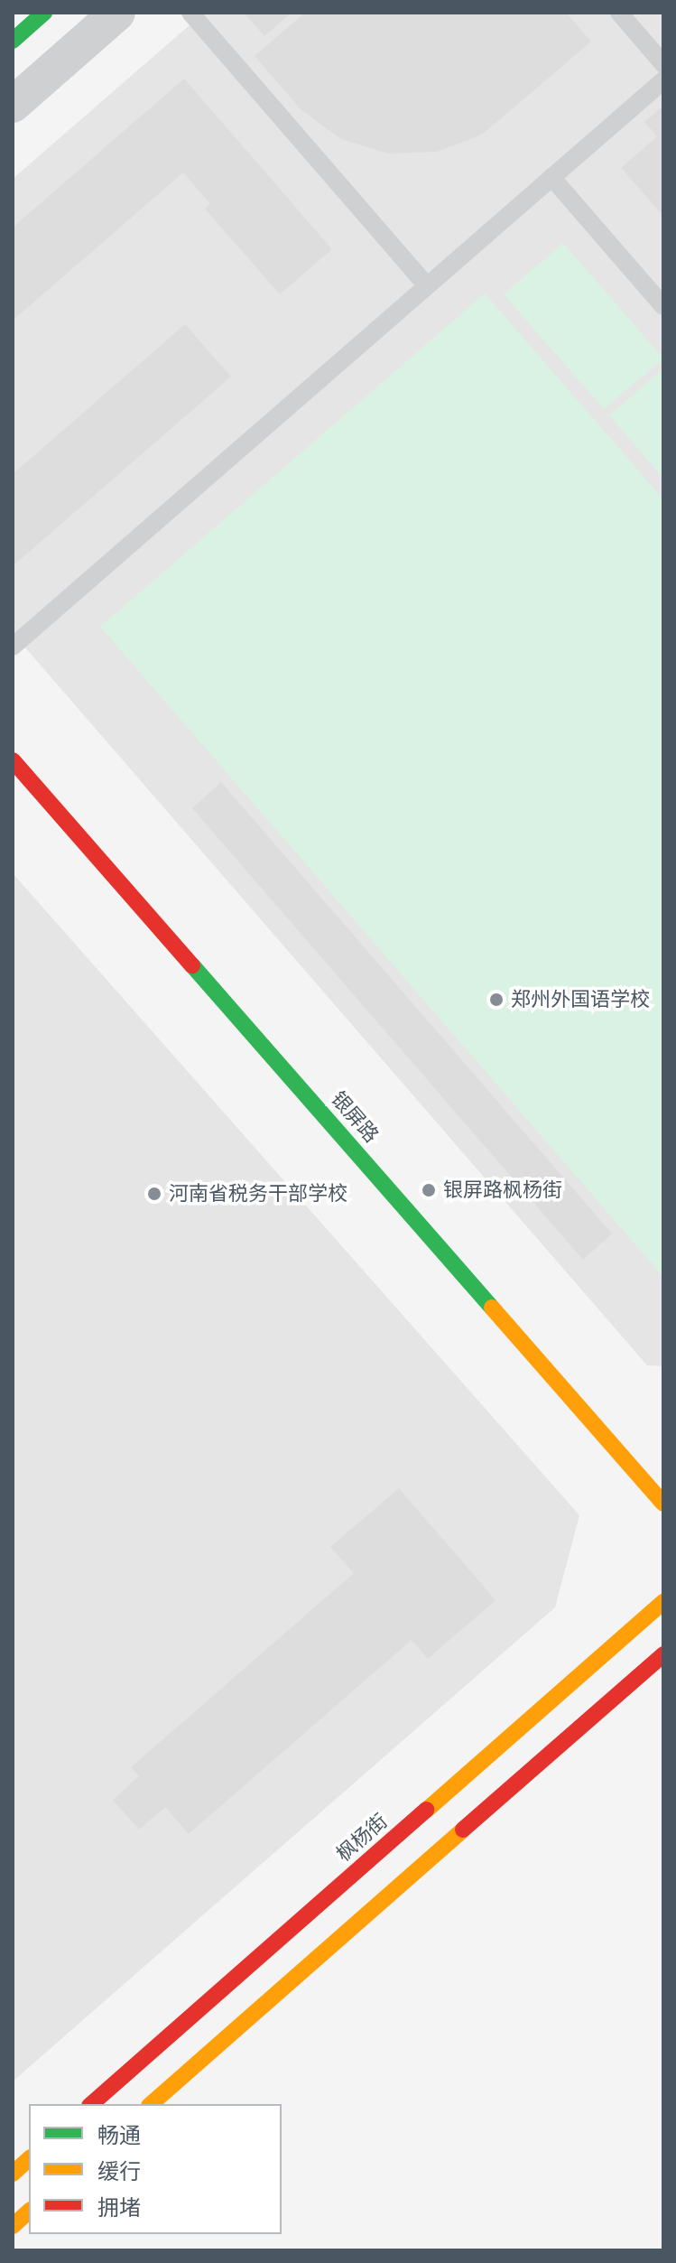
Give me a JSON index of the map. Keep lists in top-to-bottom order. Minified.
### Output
{"streets":{"street":["银屏路","枫杨街"]},"places":["郑州外国语学校","银屏路枫杨街","河南省税务干部学校"],"legend":["畅通","缓行","拥堵"]}
